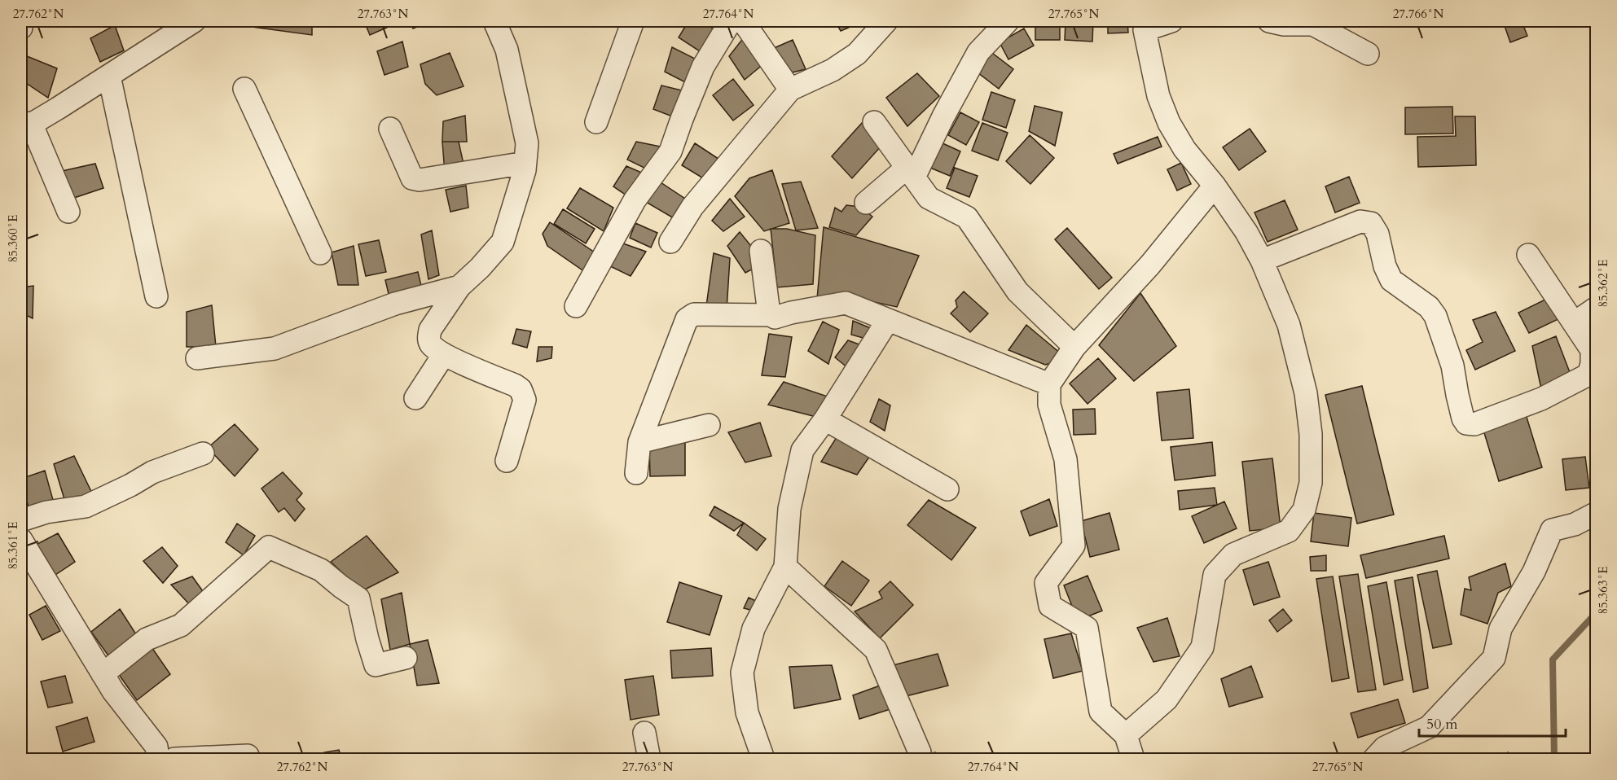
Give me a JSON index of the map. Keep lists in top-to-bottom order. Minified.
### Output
{"scale_bar":"50 m","coordinates":["27.762°N","27.763°N","27.764°N","27.765°N","27.766°N","85.360°E","85.362°E","85.361°E","85.363°E"]}
